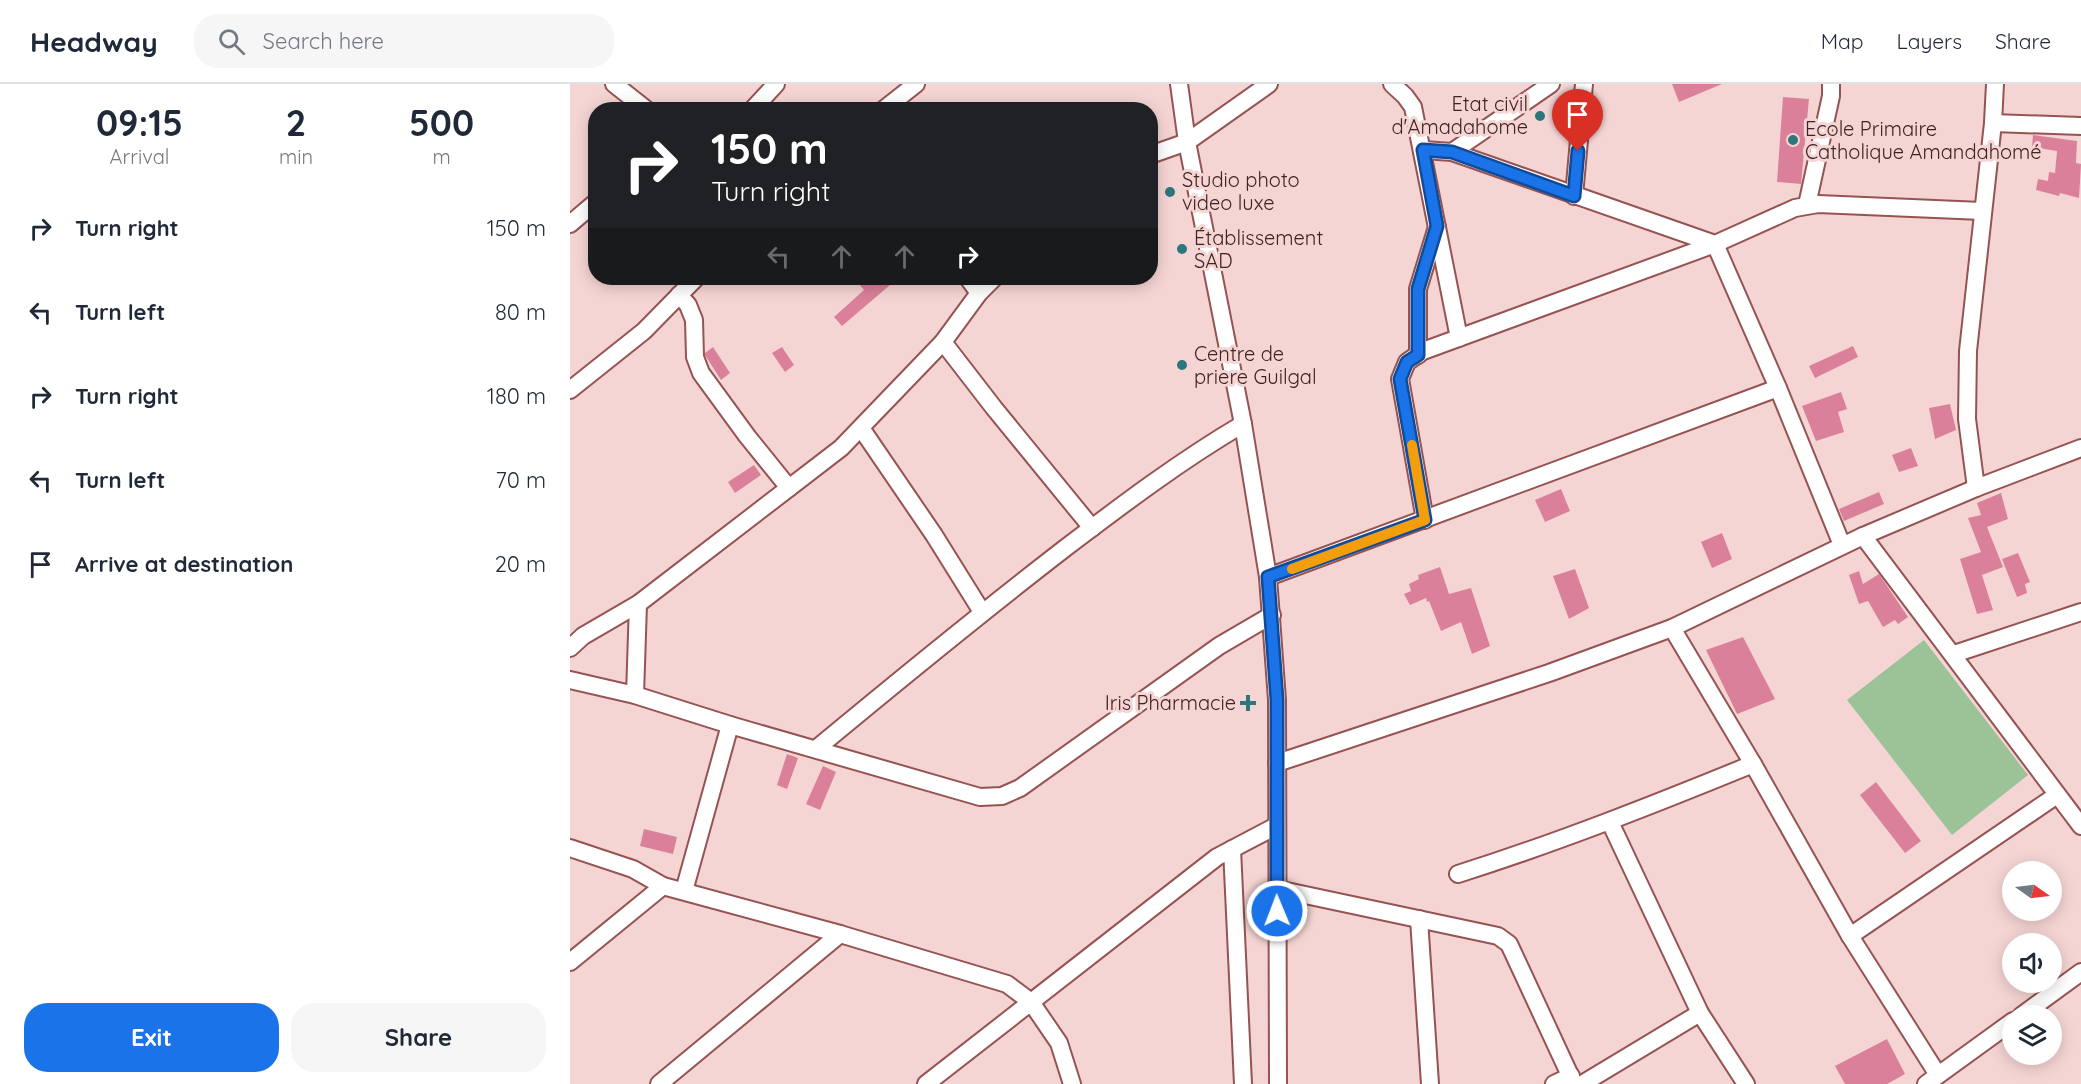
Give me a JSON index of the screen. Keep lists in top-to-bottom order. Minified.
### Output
{"places":{"other":["Etat civil d'Amadahome","Ecole Primaire Catholique Amandahomé","Studio photo video luxe","Établissement SAD","Centre de priere Guilgal"],"health":["Iris Pharmacie"]},"north":"right","page":{"header":"Headway","search":"Search here","nav":["Map","Layers","Share"],"eta":["09:15","Arrival","2","min","500","m"],"turn":["150 m","Turn right"],"list":[{"name":"Turn right","value":"150 m"},{"name":"Turn left","value":"80 m"},{"name":"Turn right","value":"180 m"},{"name":"Turn left","value":"70 m"},{"name":"Arrive at destination","value":"20 m"}],"buttons":["Exit","Share"]}}
